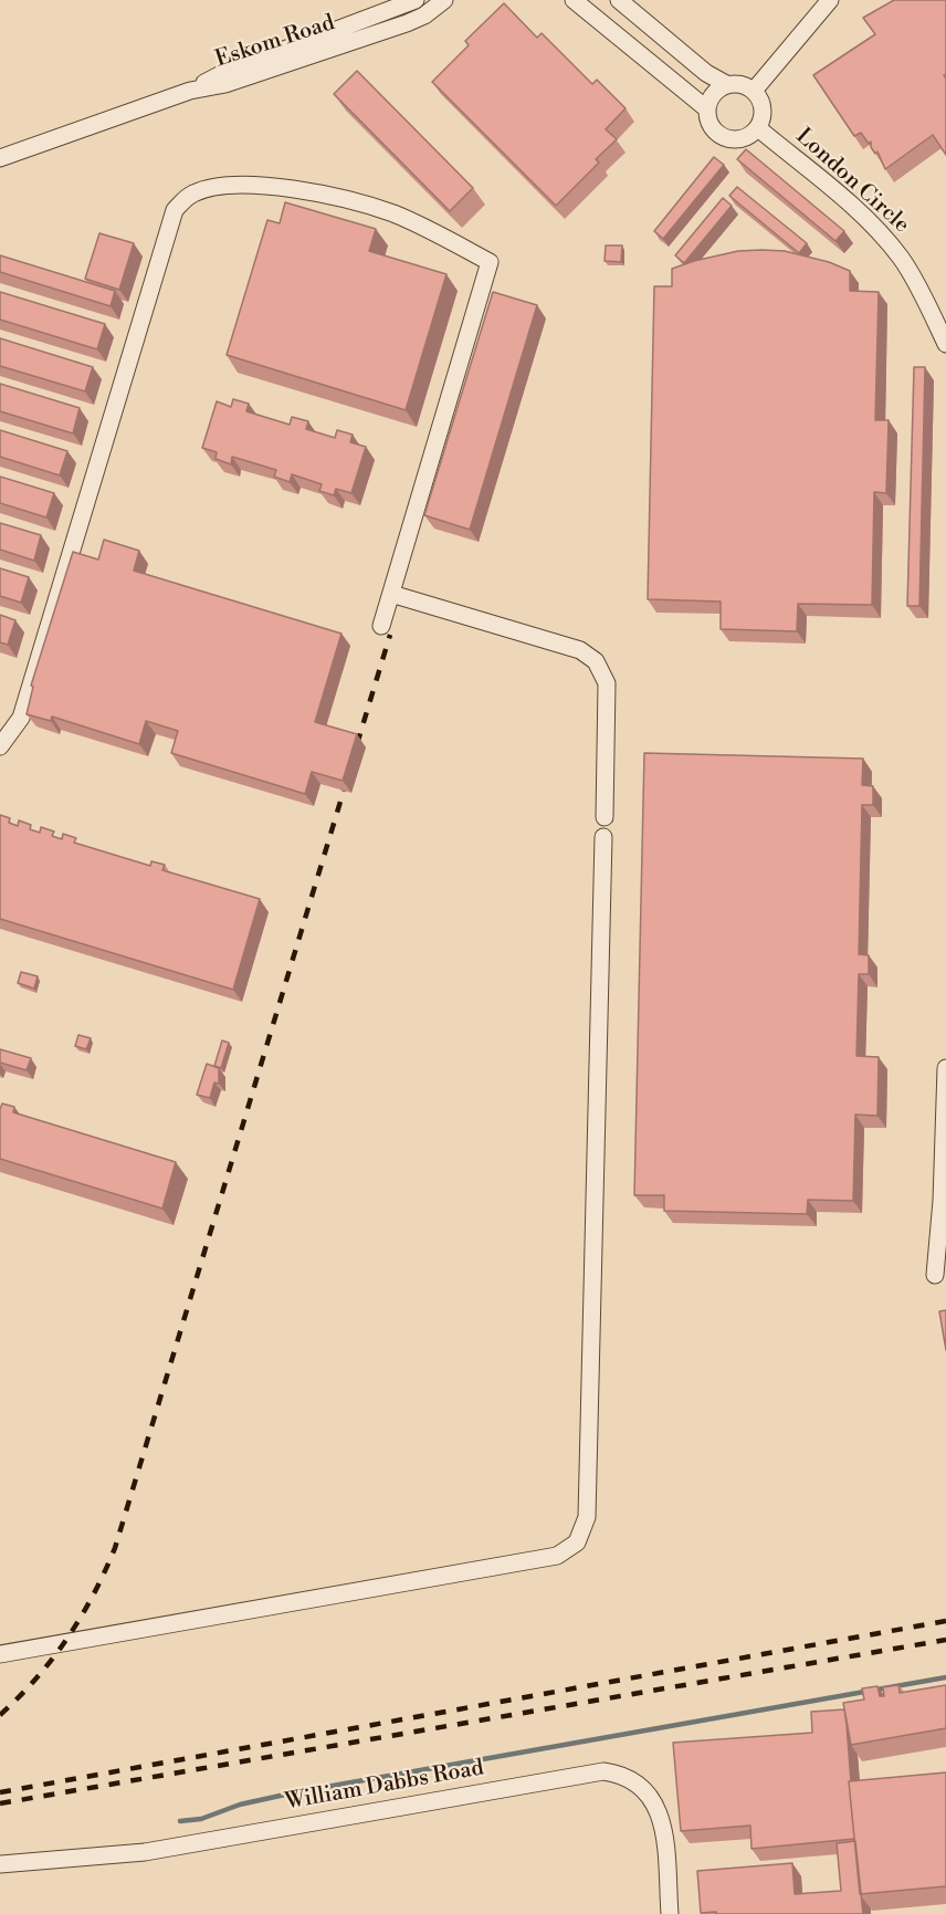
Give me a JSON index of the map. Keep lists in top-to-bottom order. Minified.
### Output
{"streets":{"street":["Eskom Road","London Circle","William Dabbs Road"]}}
